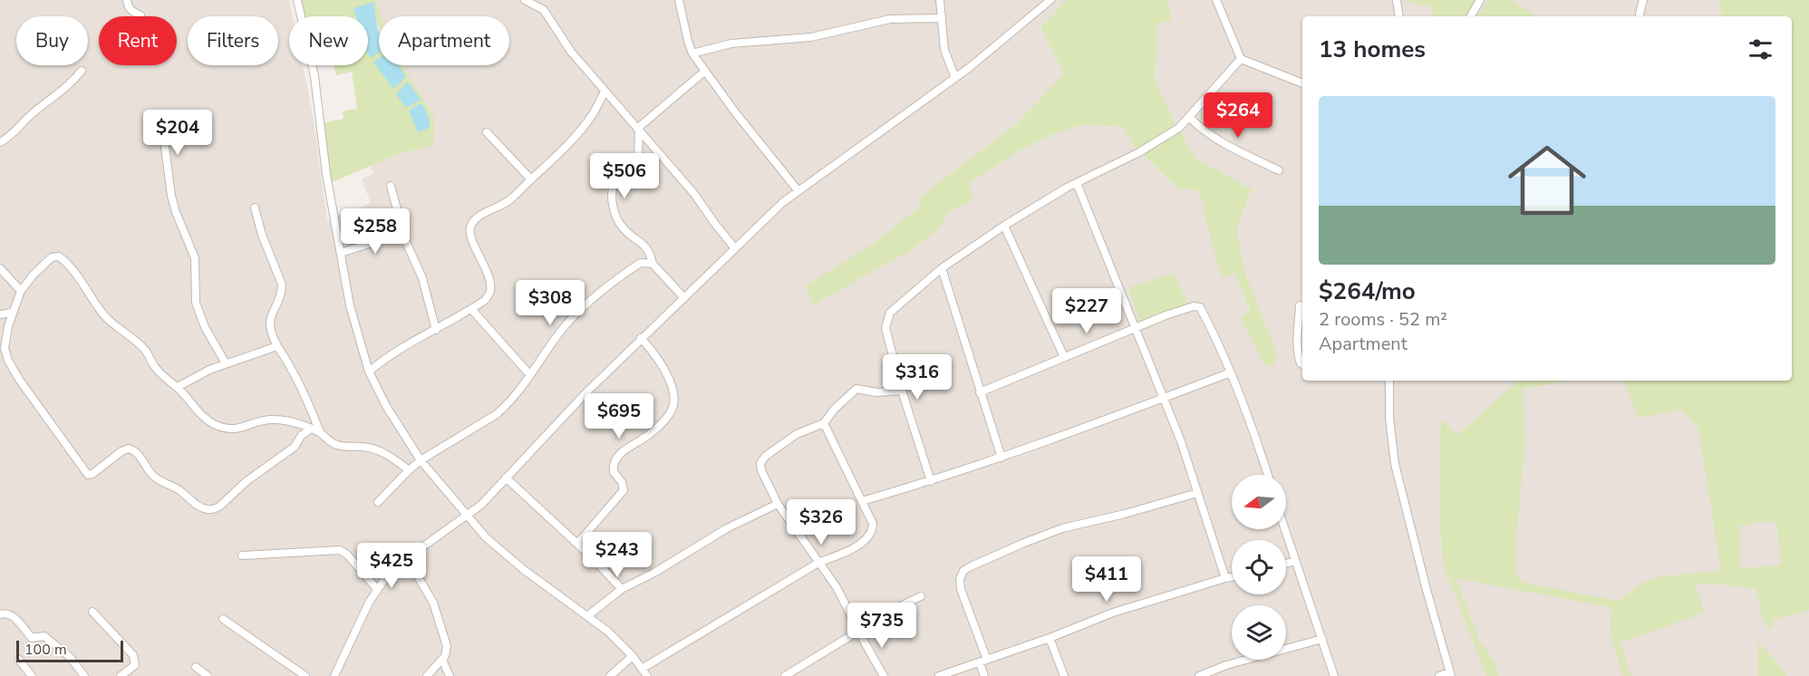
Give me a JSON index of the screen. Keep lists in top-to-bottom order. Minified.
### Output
{"scale_bar":"100 m","north":"left","page":{"chip":["Buy","Rent","Filters","New","Apartment"],"heading":"13 homes","list":[{"name":"$264/mo","note":"2 rooms · 52 m² · Apartment"}],"price":["$264","$204","$506","$258","$308","$227","$316","$695","$326","$243","$425","$411","$735"],"scale":"100 m"}}
